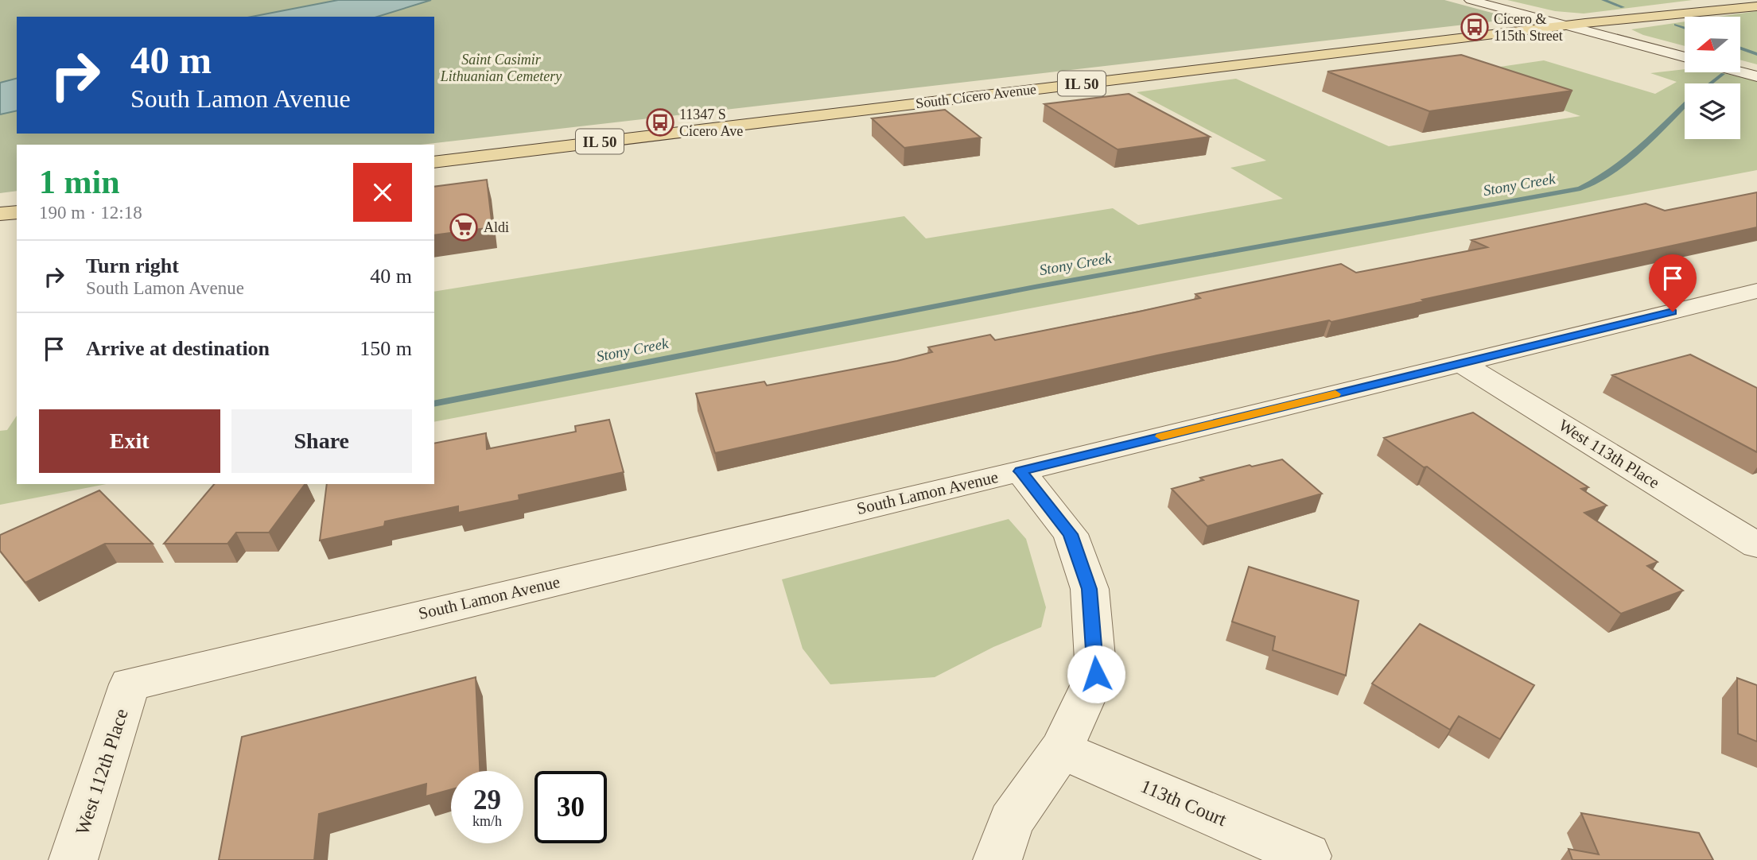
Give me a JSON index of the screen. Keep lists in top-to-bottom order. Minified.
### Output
{"streets":{"main road":["IL 50","South Cicero Avenue"],"street":["West 113th Place","South Lamon Avenue","West 112th Place","113th Court"]},"crossings":[["IL 50","South Cicero Avenue"],["West 113th Place","South Lamon Avenue"],["South Lamon Avenue","West 112th Place"]],"water":["Stony Creek"],"parks":["Saint Casimir Lithuanian Cemetery"],"places":{"bus stop":["Cicero & 115th Street","11347 S Cicero Ave"],"supermarket":["Aldi"]},"north":"left","page":{"turn":["40 m","South Lamon Avenue"],"heading":["1 min","190 m · 12:18"],"list":[{"name":"Turn right","note":"South Lamon Avenue","value":"40 m"},{"name":"Arrive at destination","value":"150 m"}],"buttons":["Exit","Share"],"speed":"29 km/h","limit":"30"}}
